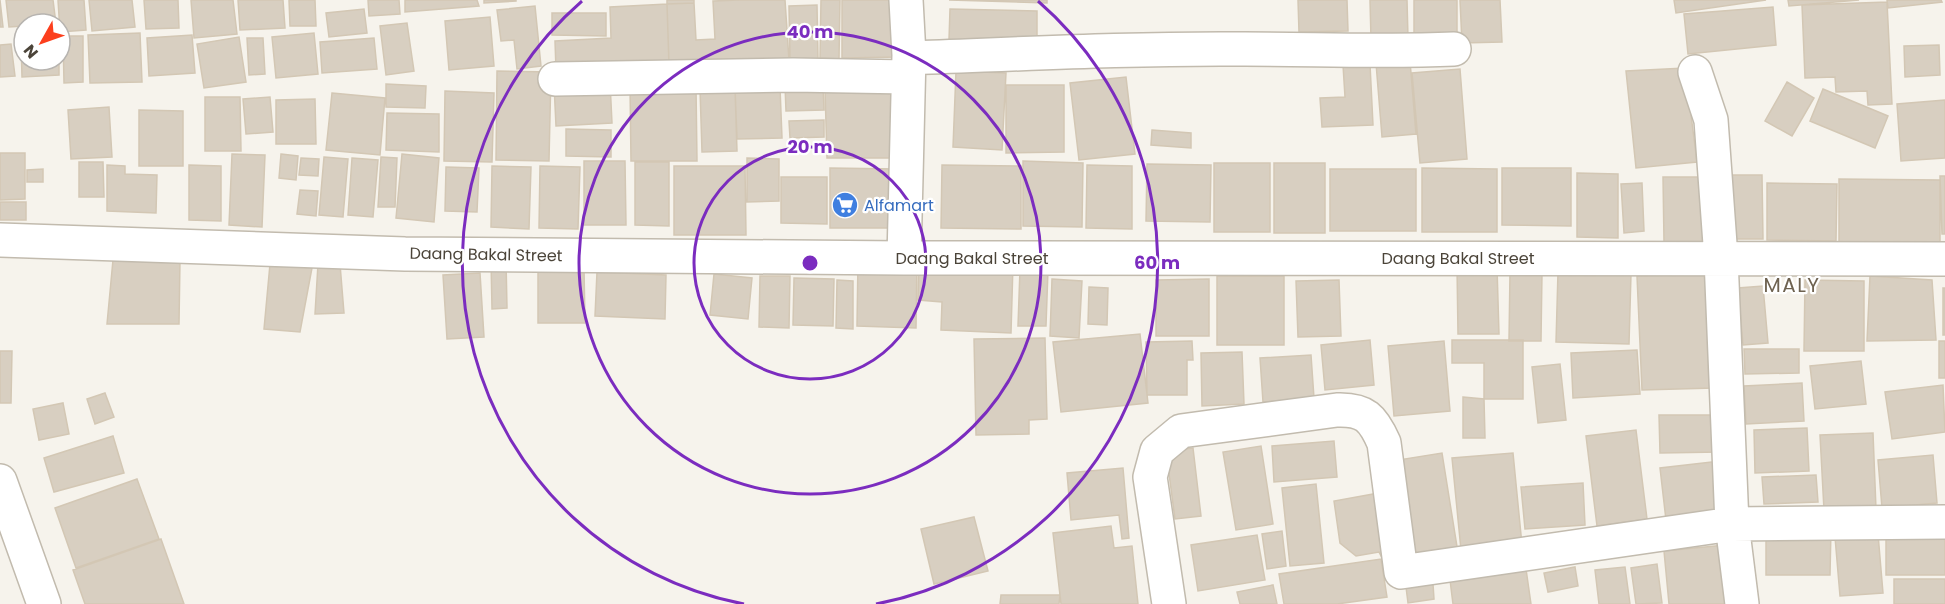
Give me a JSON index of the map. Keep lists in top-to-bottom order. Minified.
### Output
{"streets":{"street":["Daang Bakal Street"]},"districts":["MALY"],"places":{"supermarket":["Alfamart"]},"north":"bottom left","rings":["40 m","20 m","60 m"]}
